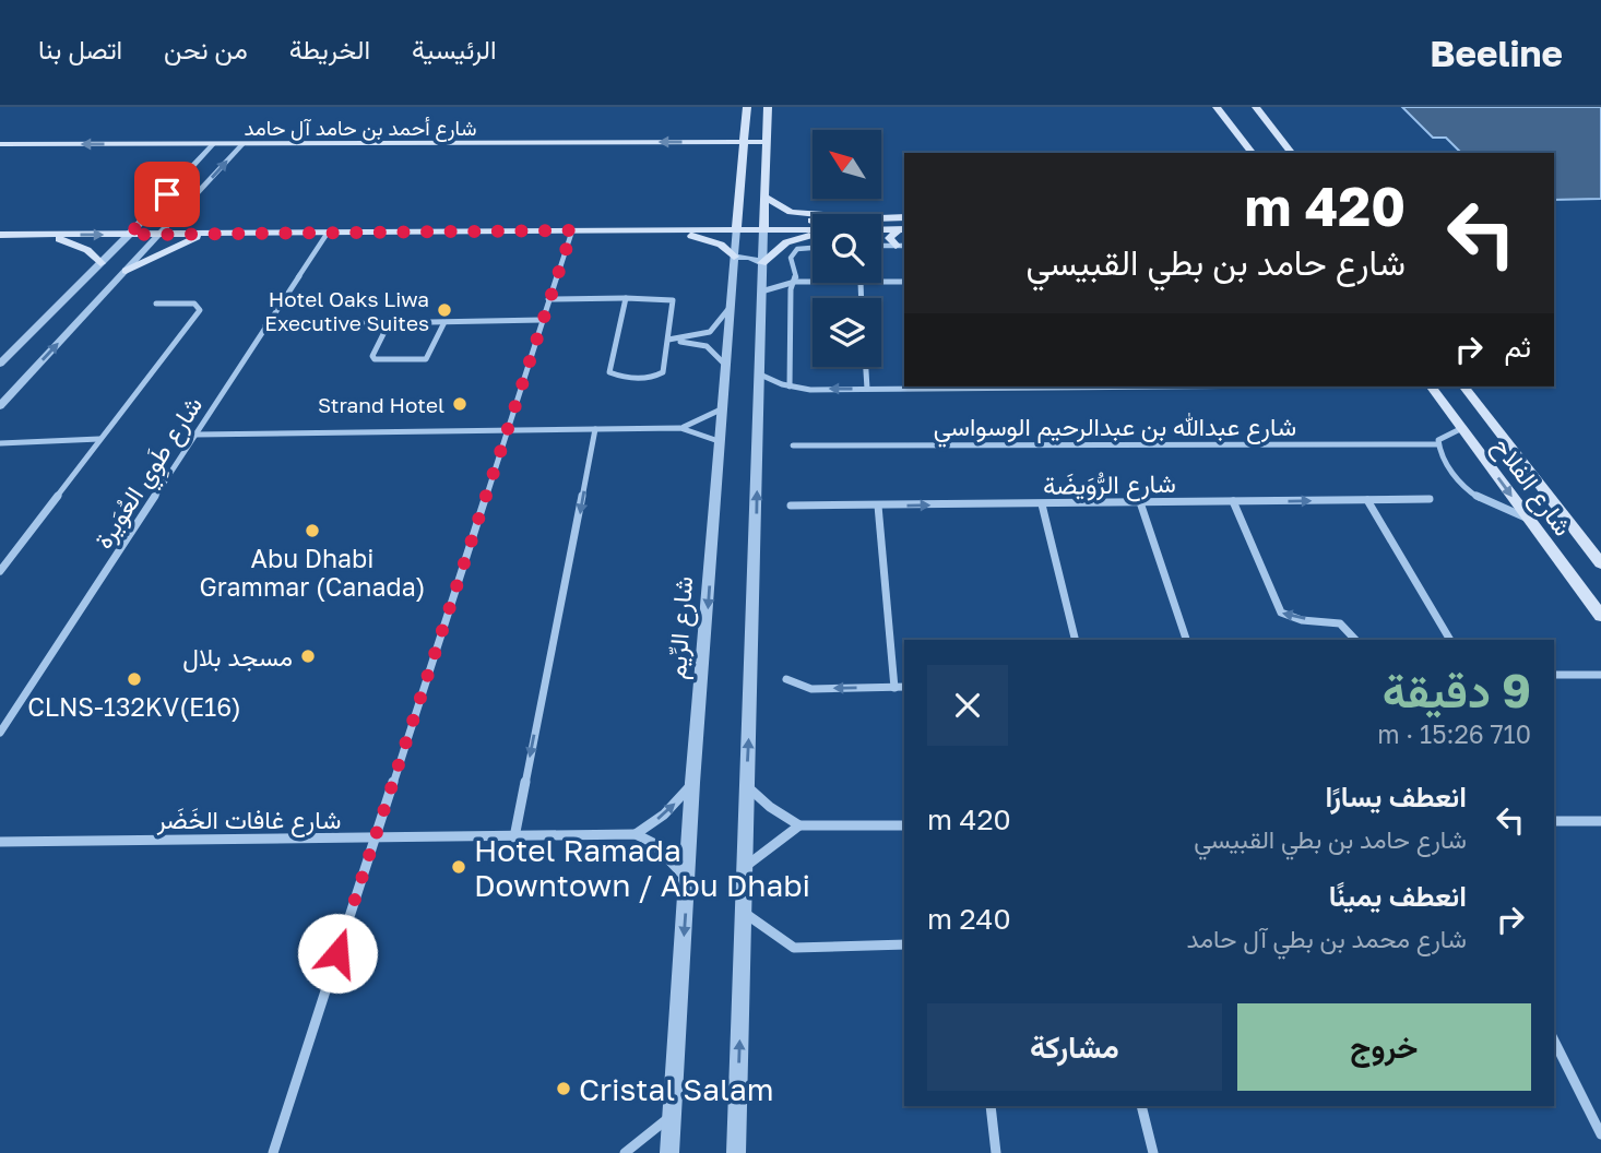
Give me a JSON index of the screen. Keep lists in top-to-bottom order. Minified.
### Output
{"streets":{"main road":["شارع أحمد بن حامد آل حامد","شارع الفلاح","شارع الرِّيم"],"street":["شارع عبدالله بن عبدالرحيم الوسواسي","شارع طَوِي العُوَيرة","شارع الرُّوَيضَة","شارع غافات الخَضَر"]},"crossings":[["شارع أحمد بن حامد آل حامد","شارع الرِّيم"]],"one_way":["شارع الرُّوَيضَة","شارع الرِّيم"],"places":["Hotel Oaks Liwa Executive Suites","Strand Hotel","Abu Dhabi Grammar (Canada)","مسجد بلال","CLNS-132KV(E16)","Hotel Ramada Downtown / Abu Dhabi","Cristal Salam"],"north":"top left","page":{"header":"Beeline","nav":["الرئيسية","الخريطة","من نحن","اتصل بنا"],"turn":["420 m","شارع حامد بن بطي القبيسي"],"then":"ثم","heading":["9 دقيقة","710 m · 15:26"],"list":[{"name":"انعطف يسارًا","note":"شارع حامد بن بطي القبيسي","value":"420 m"},{"name":"انعطف يمينًا","note":"شارع محمد بن بطي آل حامد","value":"240 m"}],"buttons":["خروج","مشاركة"]}}
